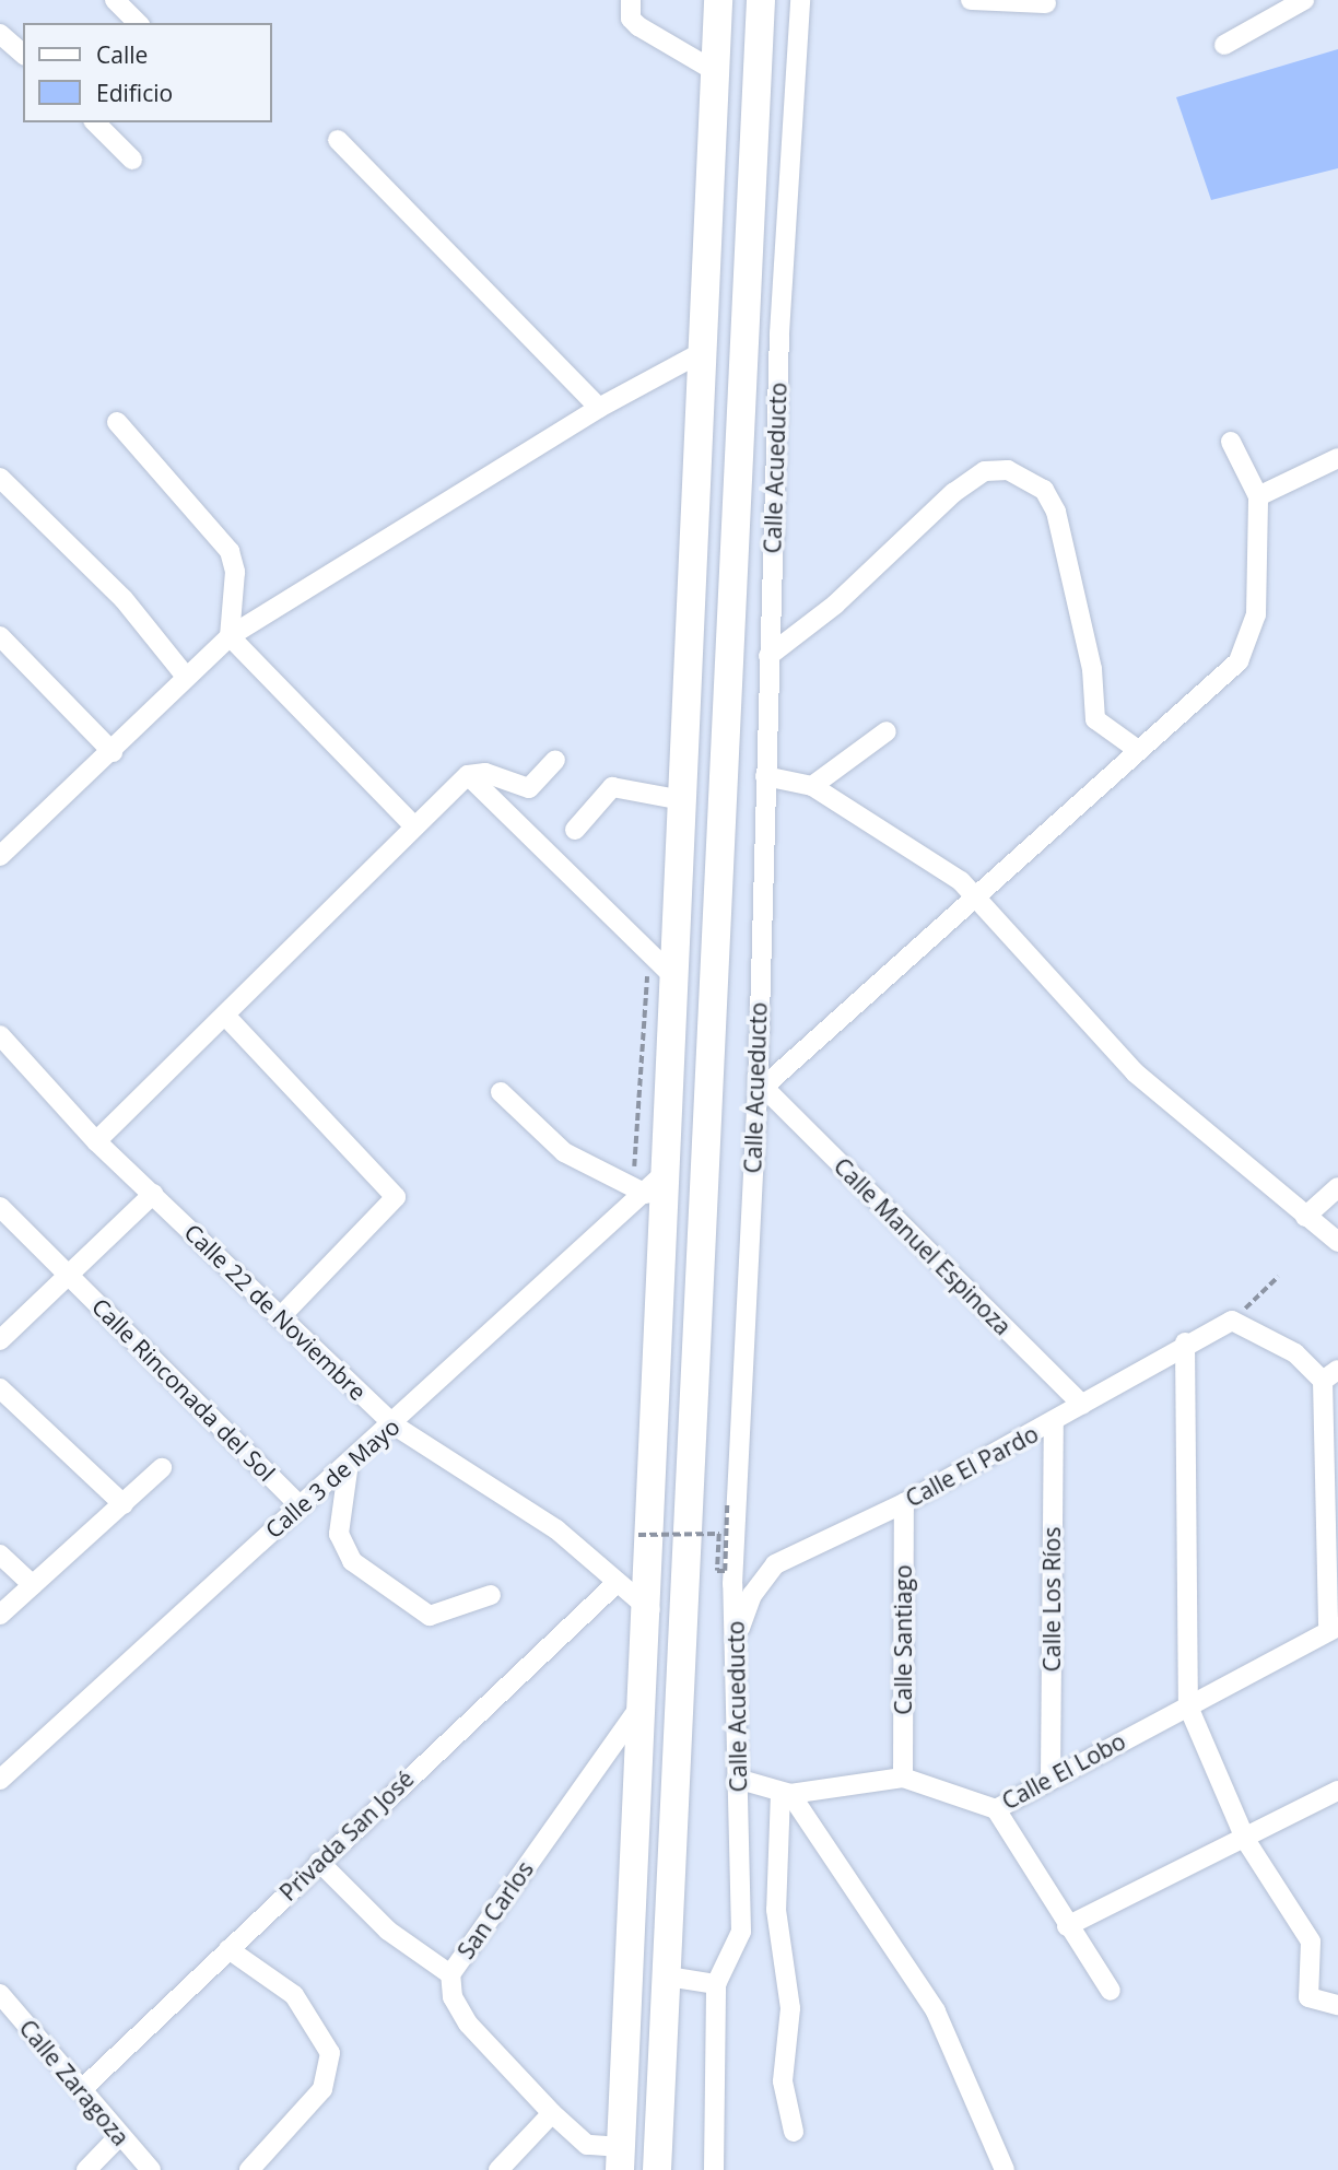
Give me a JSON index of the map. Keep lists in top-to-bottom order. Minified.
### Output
{"streets":{"street":["Calle Acueducto","Calle Manuel Espinoza","Calle 22 de Noviembre","Calle Rinconada del Sol","Calle El Pardo","Calle 3 de Mayo","Calle Los Ríos","Calle Santiago","Calle El Lobo","Privada San José","San Carlos","Calle Zaragoza"]},"crossings":[["Calle Acueducto","Calle Manuel Espinoza"],["Calle Acueducto","Calle El Pardo"],["Calle Acueducto","Calle El Lobo"],["Calle Manuel Espinoza","Calle El Pardo"],["Calle 22 de Noviembre","Calle 3 de Mayo"],["Calle 22 de Noviembre","Privada San José"],["Calle Rinconada del Sol","Calle 3 de Mayo"],["Calle El Pardo","Calle Los Ríos"],["Calle El Pardo","Calle Santiago"],["Calle Los Ríos","Calle El Lobo"],["Calle Santiago","Calle El Lobo"],["Privada San José","Calle Zaragoza"]],"legend":["Calle","Edificio"]}
